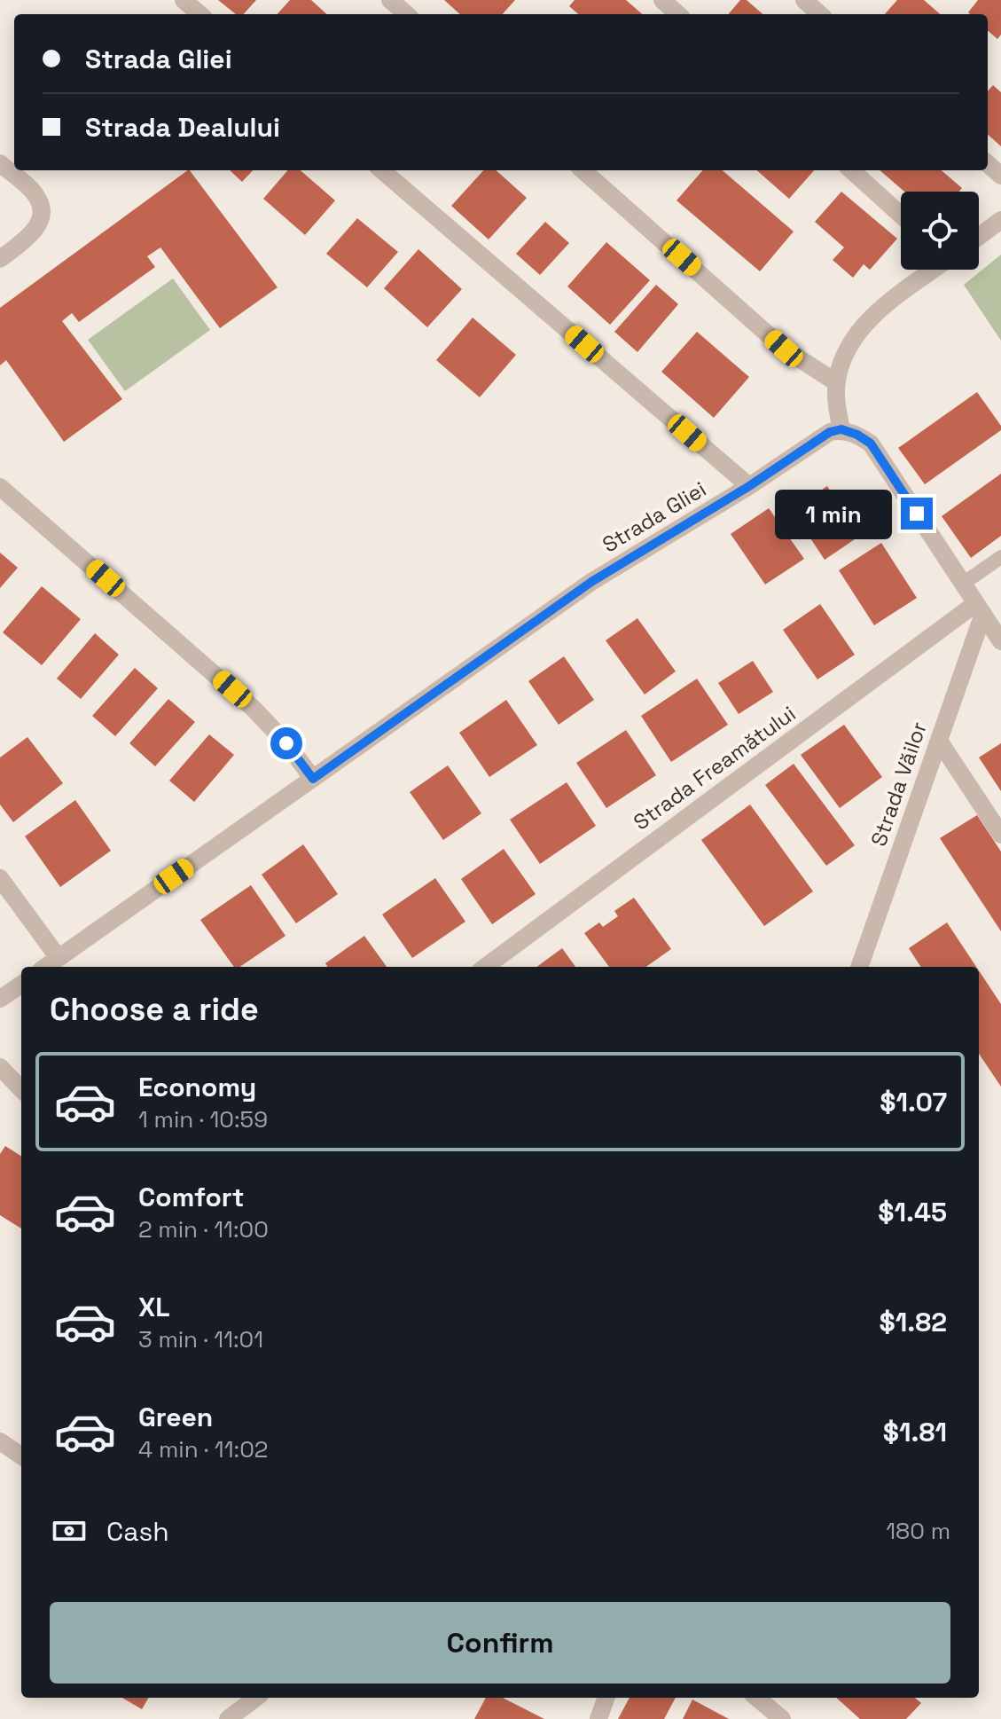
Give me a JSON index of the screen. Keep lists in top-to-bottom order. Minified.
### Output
{"streets":{"street":["Strada Gliei","Strada Freamătului","Strada Văilor"]},"crossings":[["Strada Freamătului","Strada Văilor"]],"page":{"banner":["Strada Gliei","Strada Dealului"],"bubble":"1 min","heading":"Choose a ride","list":[{"name":"Economy","note":"1 min · 10:59","value":"$1.07"},{"name":"Comfort","note":"2 min · 11:00","value":"$1.45"},{"name":"XL","note":"3 min · 11:01","value":"$1.82"},{"name":"Green","note":"4 min · 11:02","value":"$1.81"}],"pay":["Cash","180 m"],"buttons":"Confirm"}}
